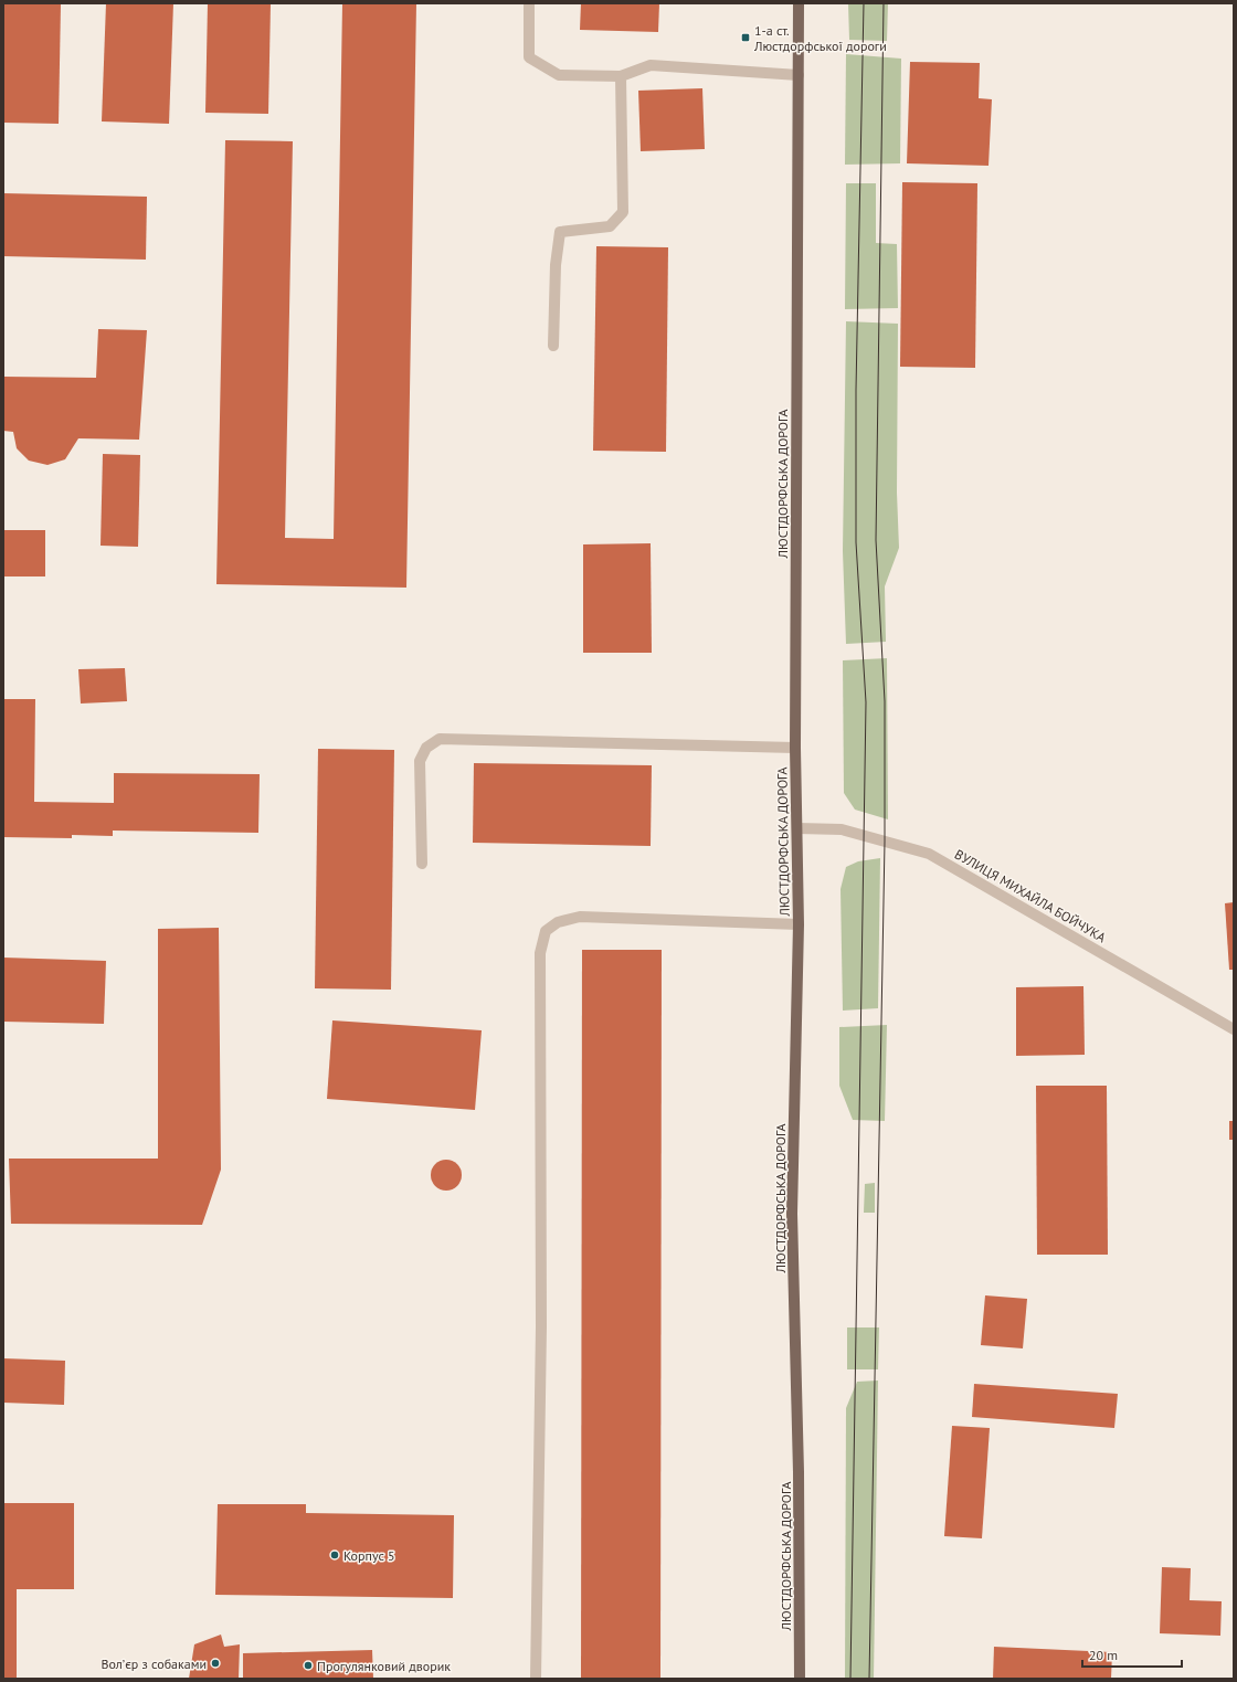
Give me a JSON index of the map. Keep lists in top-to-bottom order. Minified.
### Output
{"streets":{"main road":["ЛЮСТДОРФСЬКА ДОРОГА"],"street":["ВУЛИЦЯ МИХАЙЛА БОЙЧУКА"]},"crossings":[["ЛЮСТДОРФСЬКА ДОРОГА","ВУЛИЦЯ МИХАЙЛА БОЙЧУКА"]],"places":{"transit":["1-а ст. Люстдорфської дороги"],"other":["Корпус 5","Волʼєр з собаками","Прогулянковий дворик"]},"scale_bar":"20 m"}
